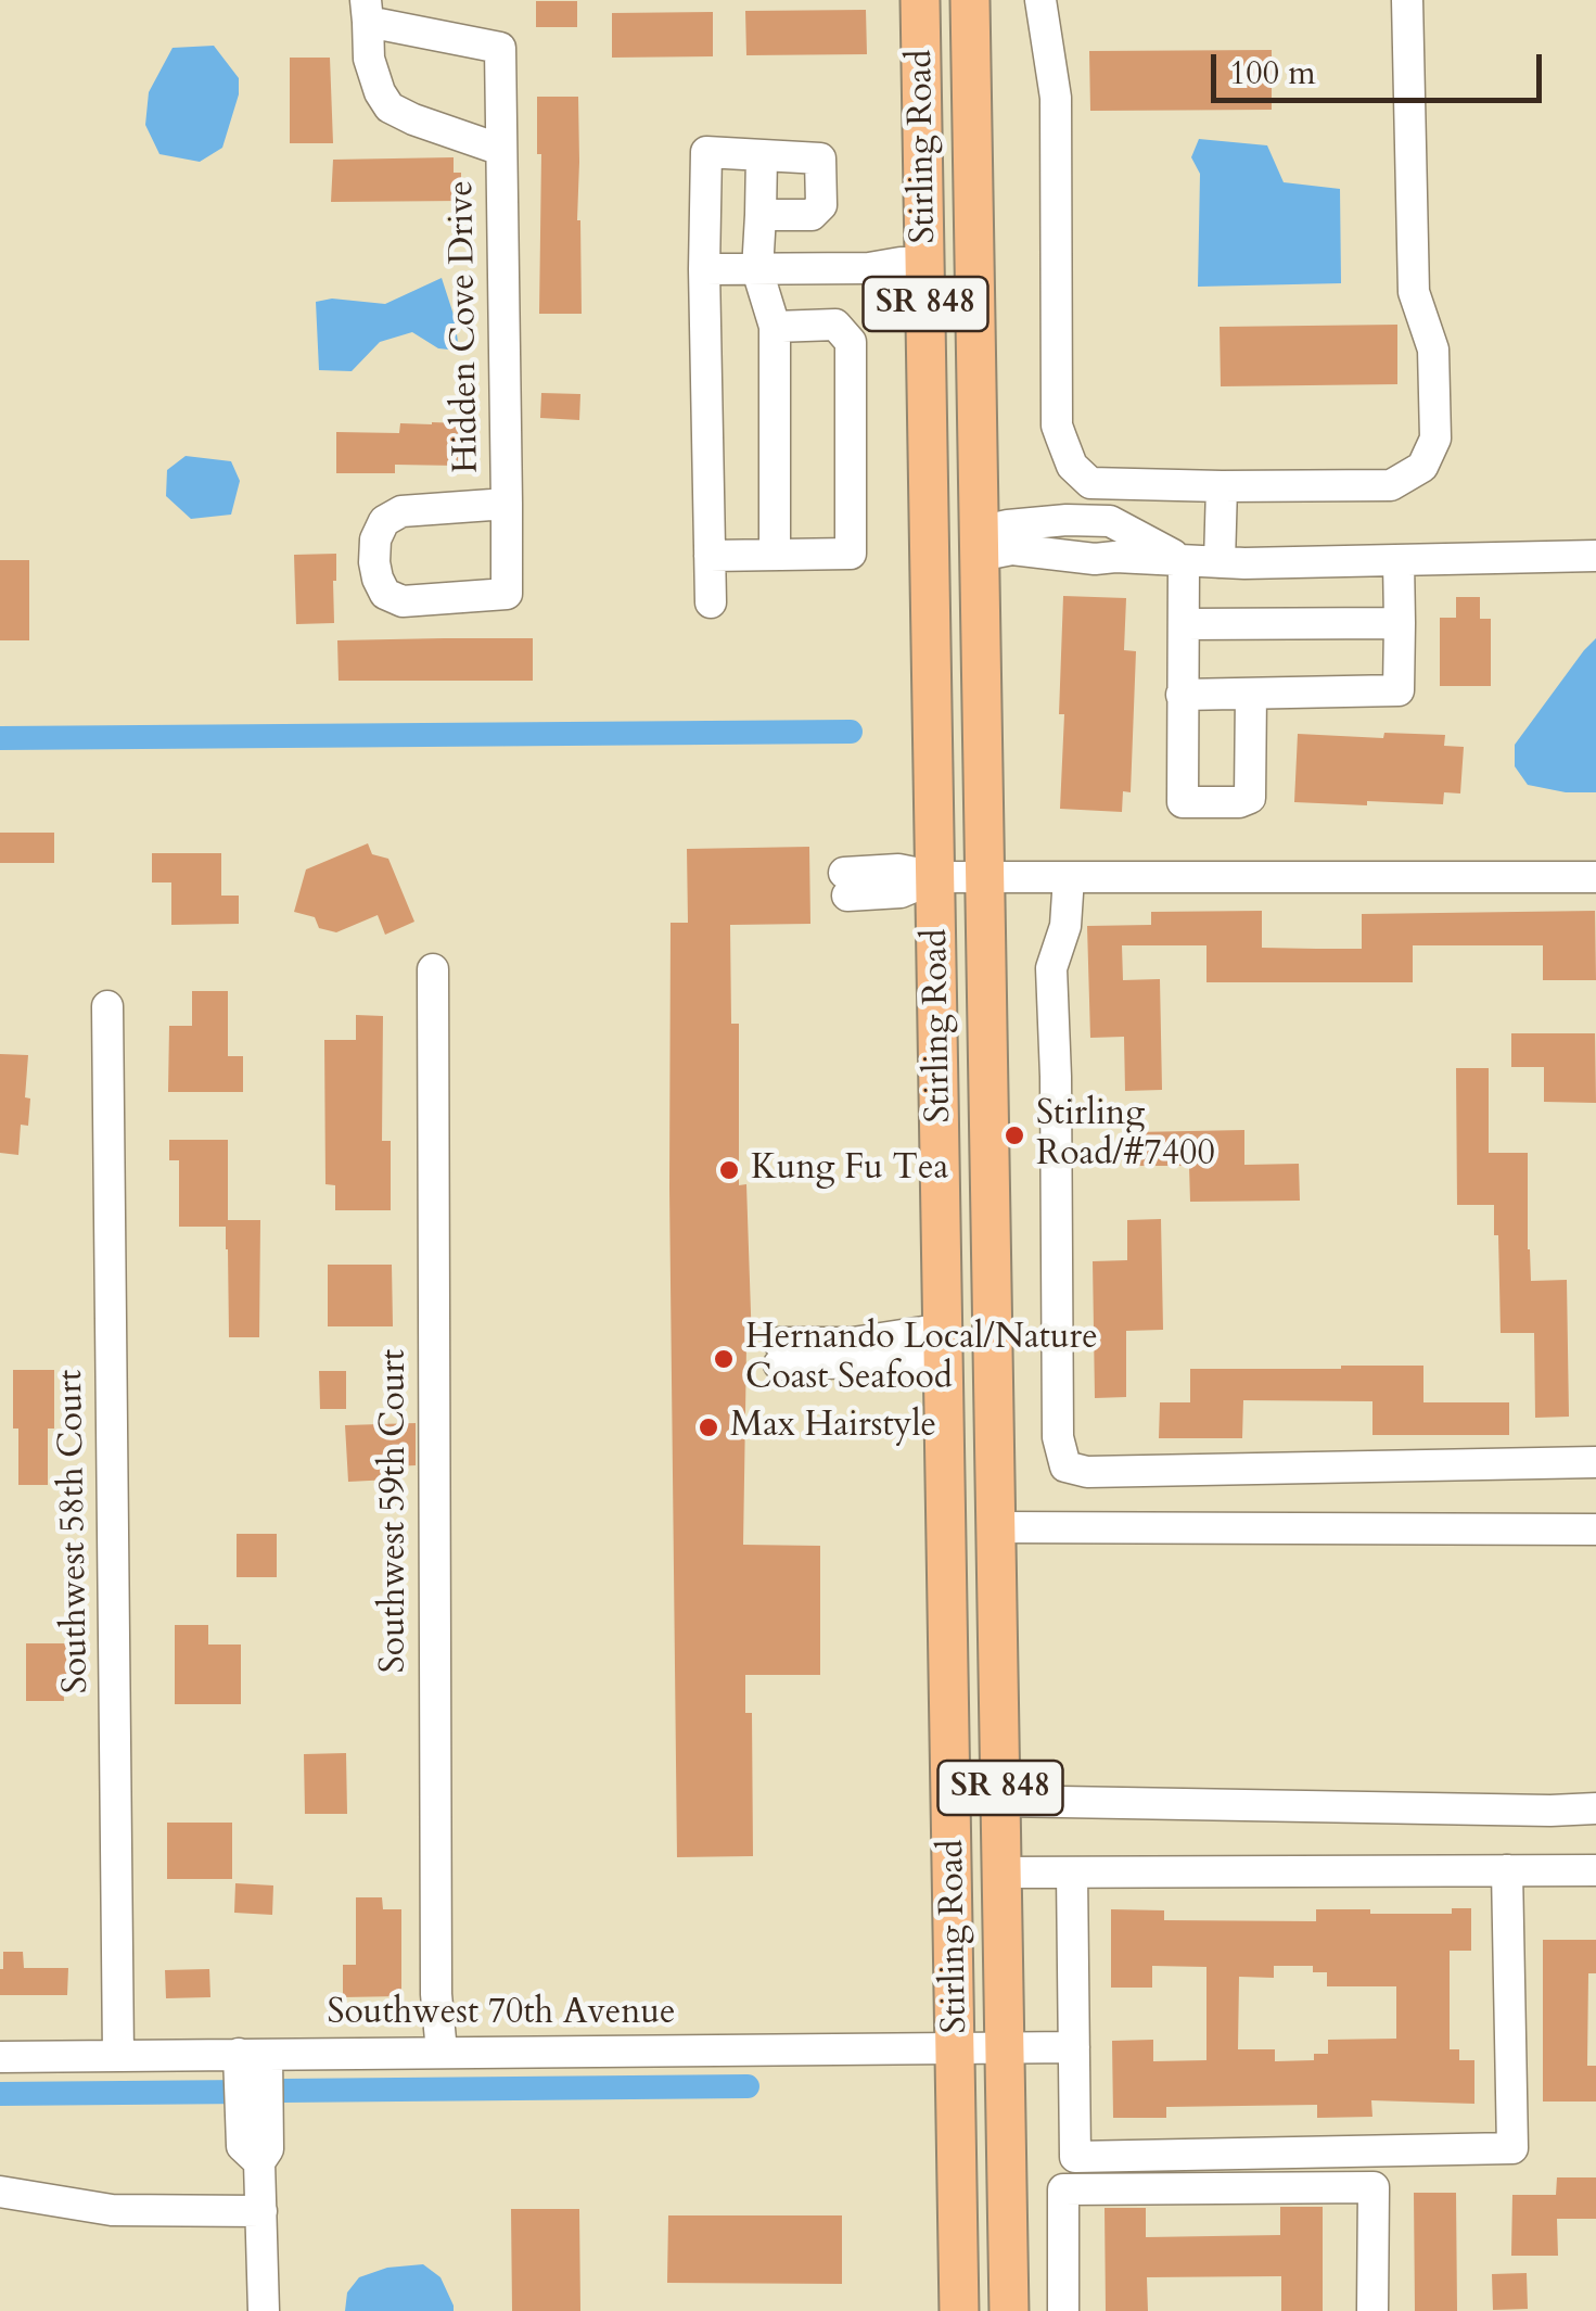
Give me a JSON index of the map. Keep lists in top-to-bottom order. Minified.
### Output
{"streets":{"main road":["Stirling Road","SR 848"],"street":["Hidden Cove Drive","Southwest 59th Court","Southwest 58th Court","Southwest 70th Avenue"]},"crossings":[["Stirling Road","Southwest 70th Avenue"],["Southwest 59th Court","Southwest 70th Avenue"],["Southwest 58th Court","Southwest 70th Avenue"]],"places":["Stirling Road/#7400","Kung Fu Tea","Hernando Local/Nature Coast Seafood","Max Hairstyle"],"scale_bar":"100 m"}
